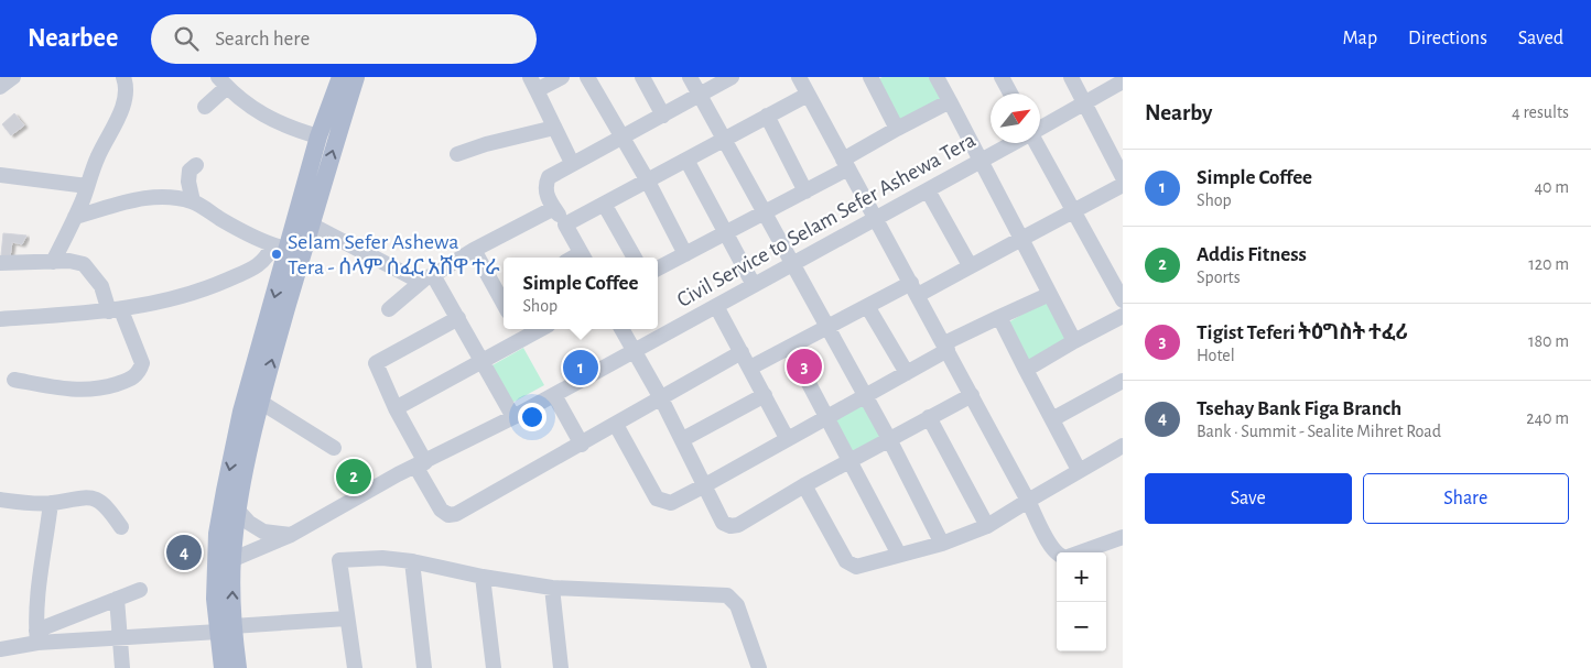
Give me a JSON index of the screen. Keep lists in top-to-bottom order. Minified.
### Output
{"streets":{"street":["Civil Service to Selam Sefer Ashewa Tera"]},"places":["Selam Sefer Ashewa Tera - ሰላም ሰፈር አሸዋ ተራ"],"north":"top right","page":{"header":"Nearbee","search":"Search here","nav":["Map","Directions","Saved"],"heading":["Nearby","4 results"],"list":[{"mark":"1","name":"Simple Coffee","note":"Shop","value":"40 m"},{"mark":"2","name":"Addis Fitness","note":"Sports","value":"120 m"},{"mark":"3","name":"Tigist Teferi ትዕግስት ተፈሪ","note":"Hotel","value":"180 m"},{"mark":"4","name":"Tsehay Bank Figa Branch","note":"Bank · Summit - Sealite Mihret Road","value":"240 m"}],"popup":["Simple Coffee","Shop"],"pins":["3","1","2","4"],"buttons":["Save","Share"],"map_buttons":["+","−"]}}
